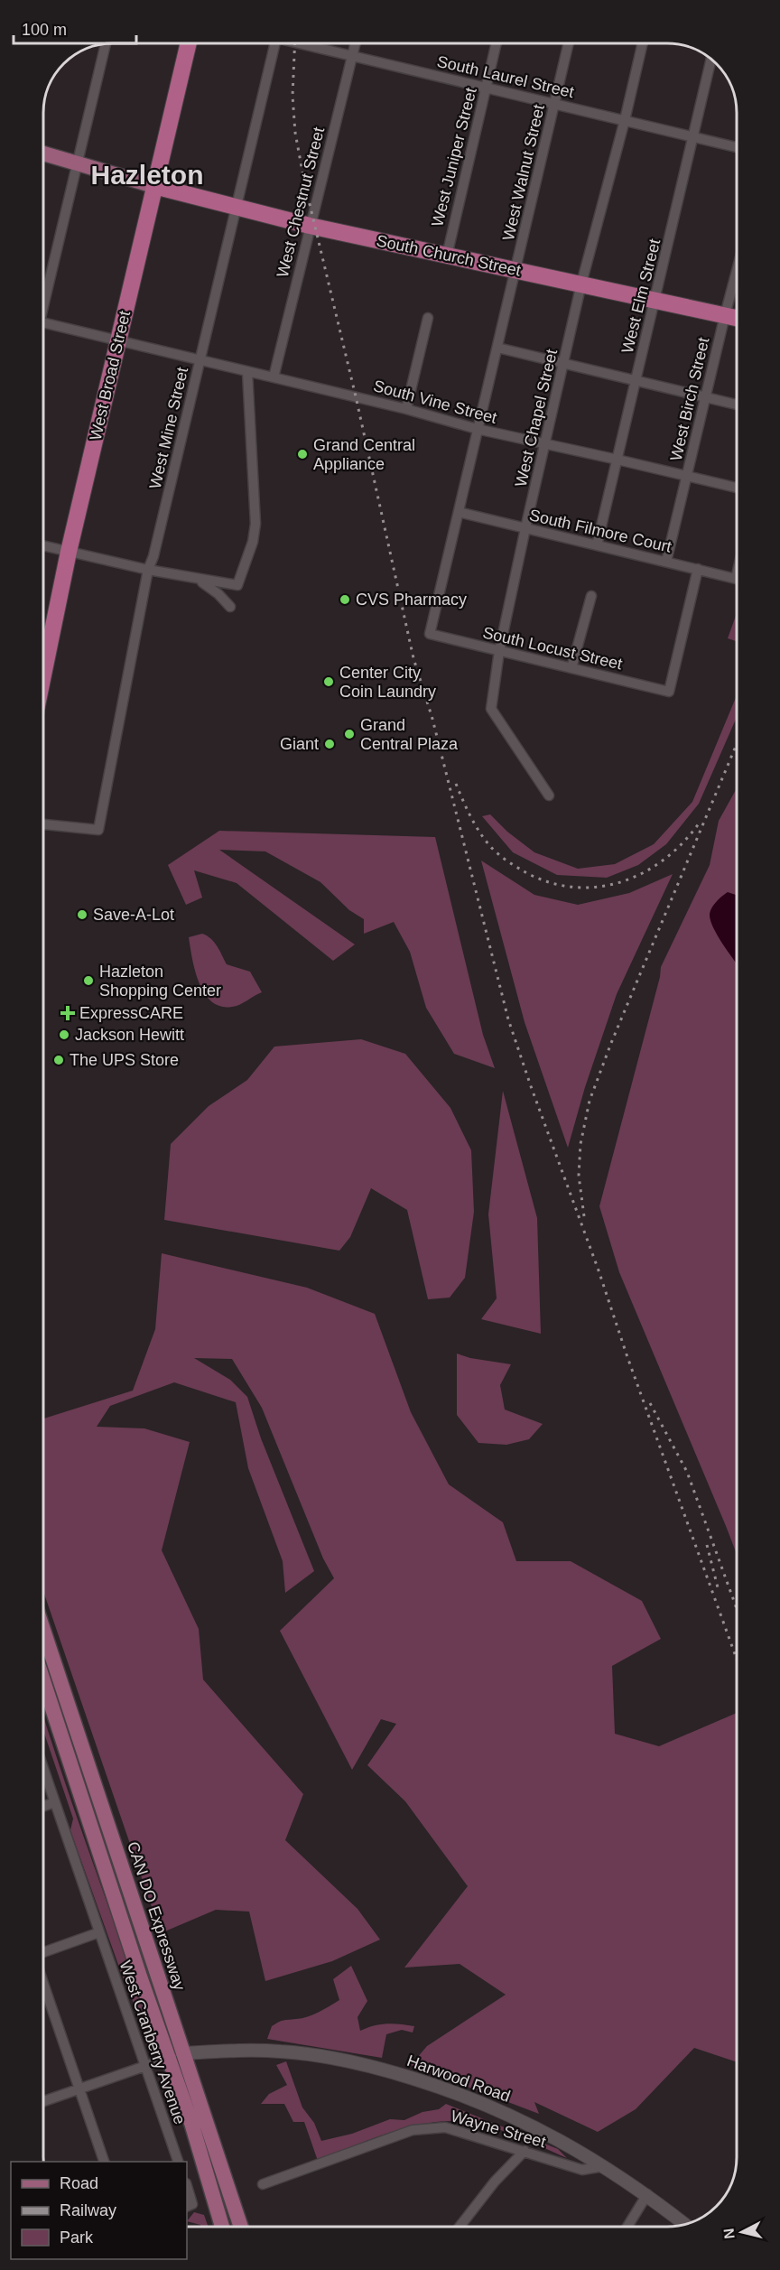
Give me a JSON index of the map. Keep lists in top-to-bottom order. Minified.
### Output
{"streets":{"highway":["South Church Street","West Broad Street"],"main road":["CAN DO Expressway"],"street":["South Laurel Street","West Juniper Street","West Walnut Street","West Chestnut Street","West Elm Street","West Birch Street","South Vine Street","West Chapel Street","West Mine Street","South Filmore Court","South Locust Street","West Cranberry Avenue","Harwood Road","Wayne Street"]},"crossings":[["South Laurel Street","West Juniper Street"],["South Laurel Street","West Walnut Street"],["South Laurel Street","West Chestnut Street"],["South Laurel Street","West Elm Street"],["South Laurel Street","West Chapel Street"],["West Juniper Street","South Church Street"],["West Walnut Street","South Church Street"],["West Walnut Street","South Vine Street"],["West Walnut Street","South Filmore Court"],["West Walnut Street","South Locust Street"],["West Chestnut Street","South Church Street"],["West Chestnut Street","South Vine Street"],["South Church Street","West Elm Street"],["South Church Street","West Broad Street"],["South Church Street","West Birch Street"],["South Church Street","West Chapel Street"],["South Church Street","West Mine Street"],["West Elm Street","South Vine Street"],["West Elm Street","South Filmore Court"],["West Broad Street","South Vine Street"],["West Birch Street","South Vine Street"],["West Birch Street","South Filmore Court"],["South Vine Street","West Chapel Street"],["South Vine Street","West Mine Street"],["West Chapel Street","South Filmore Court"],["West Chapel Street","South Locust Street"],["South Filmore Court","South Locust Street"],["CAN DO Expressway","Harwood Road"],["Harwood Road","Wayne Street"]],"districts":["Hazleton"],"places":{"other":["Grand Central Appliance","CVS Pharmacy","Center City Coin Laundry","Grand Central Plaza","Giant","Save-A-Lot","Hazleton Shopping Center","Jackson Hewitt","The UPS Store"],"health":["ExpressCARE"]},"legend":["Road","Railway","Park"],"scale_bar":"100 m","north":"left"}
